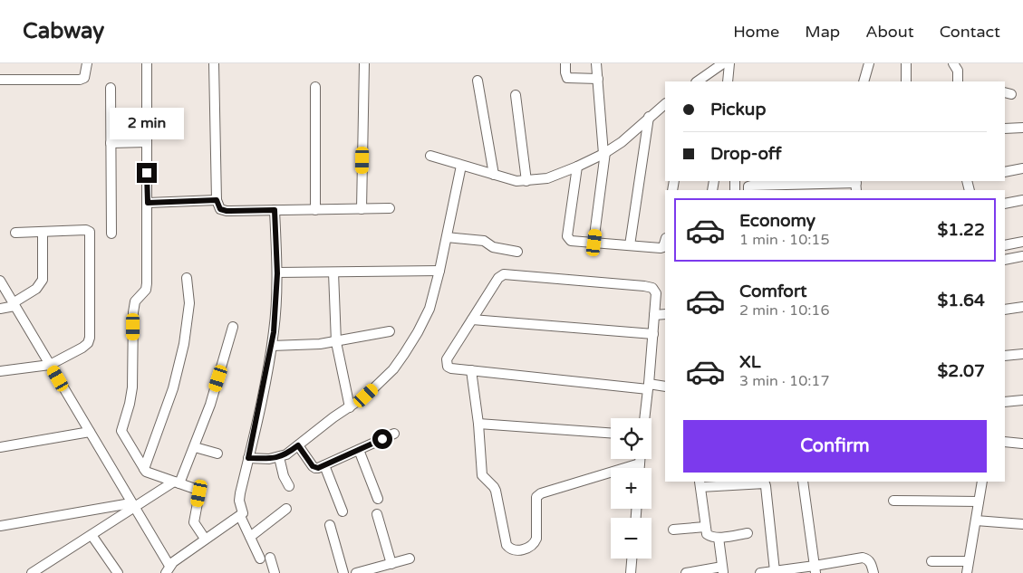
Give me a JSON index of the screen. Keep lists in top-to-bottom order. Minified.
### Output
{"page":{"header":"Cabway","nav":["Home","Map","About","Contact"],"banner":["Pickup","Drop-off"],"bubble":"2 min","list":[{"name":"Economy","note":"1 min · 10:15","value":"$1.22"},{"name":"Comfort","note":"2 min · 10:16","value":"$1.64"},{"name":"XL","note":"3 min · 10:17","value":"$2.07"}],"buttons":"Confirm","map_buttons":["+","−"]}}
